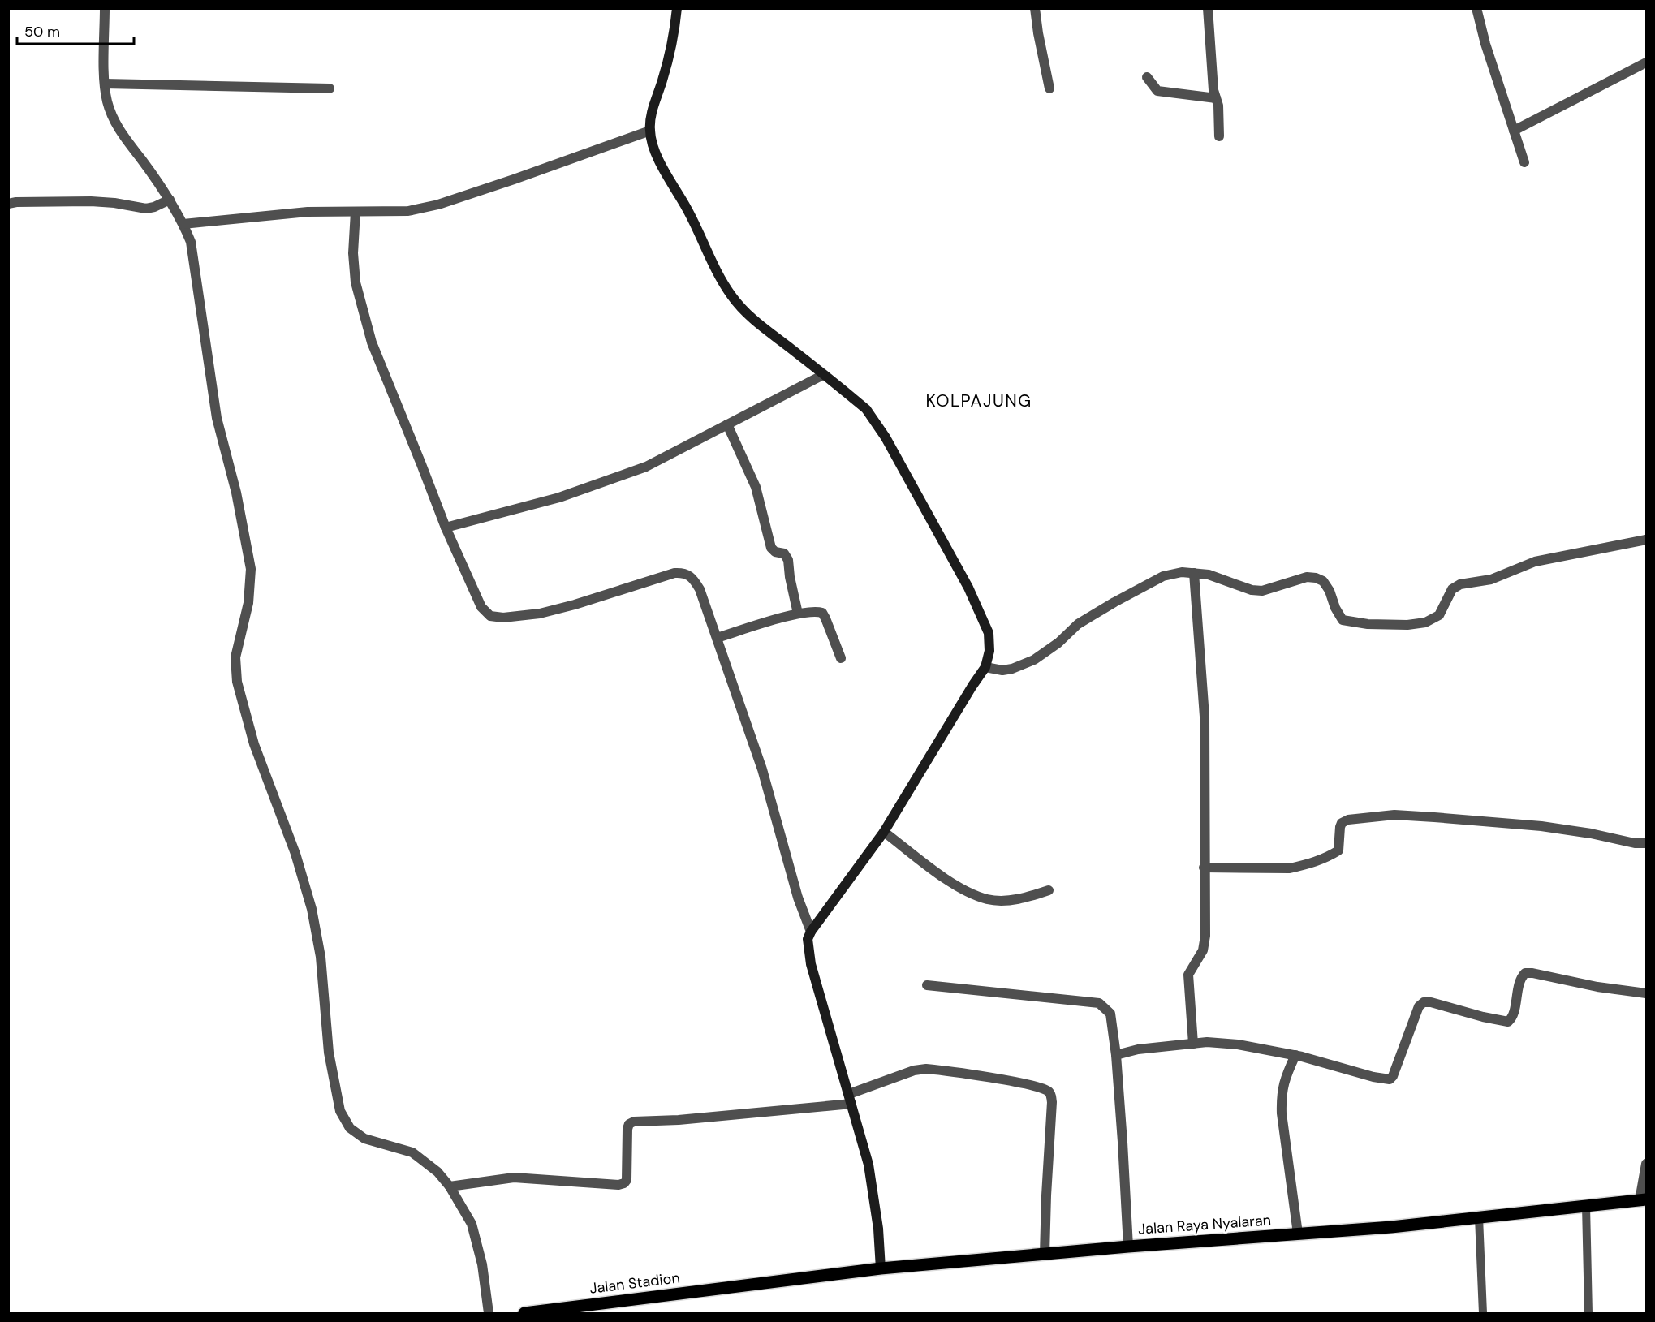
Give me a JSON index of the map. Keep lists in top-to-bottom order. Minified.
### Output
{"streets":{"main road":["Jalan Raya Nyalaran","Jalan Stadion"]},"crossings":[["Jalan Raya Nyalaran","Jalan Stadion"]],"districts":["KOLPAJUNG"],"scale_bar":"50 m"}
